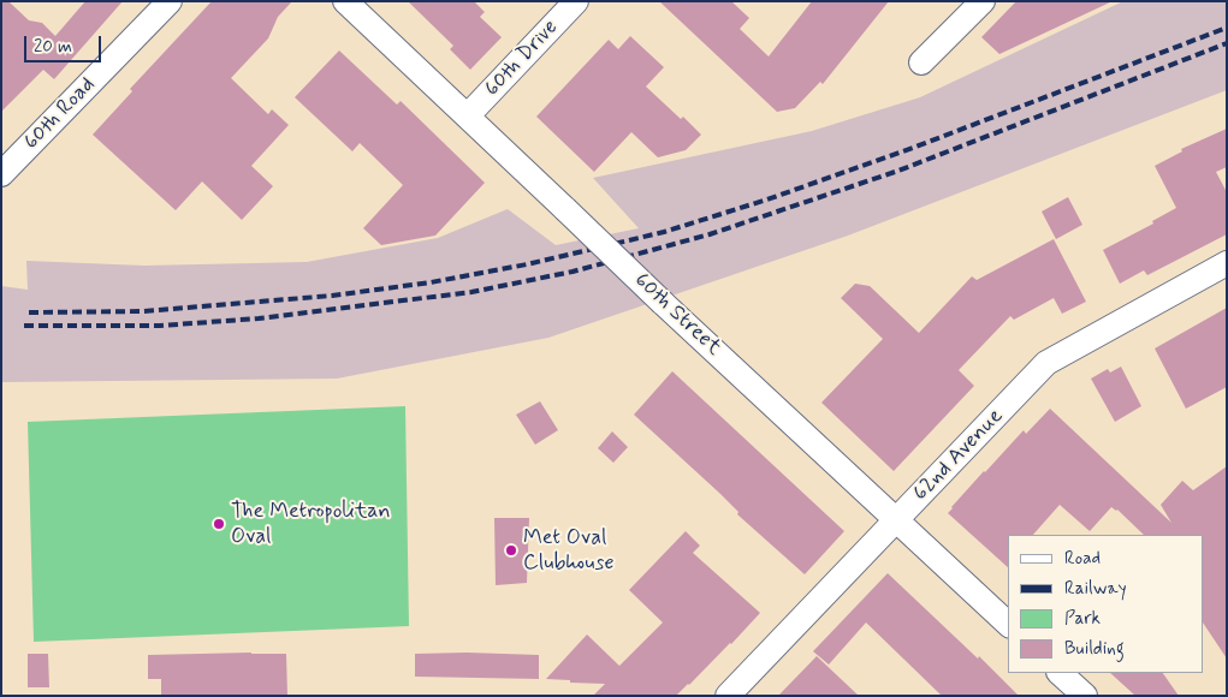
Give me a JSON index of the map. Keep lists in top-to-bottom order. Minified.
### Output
{"streets":{"street":["60th Drive","60th Road","60th Street","62nd Avenue"]},"crossings":[["60th Drive","60th Street"],["60th Street","62nd Avenue"]],"places":["The Metropolitan Oval","Met Oval Clubhouse"],"legend":["Road","Railway","Park","Building"],"scale_bar":"20 m"}
